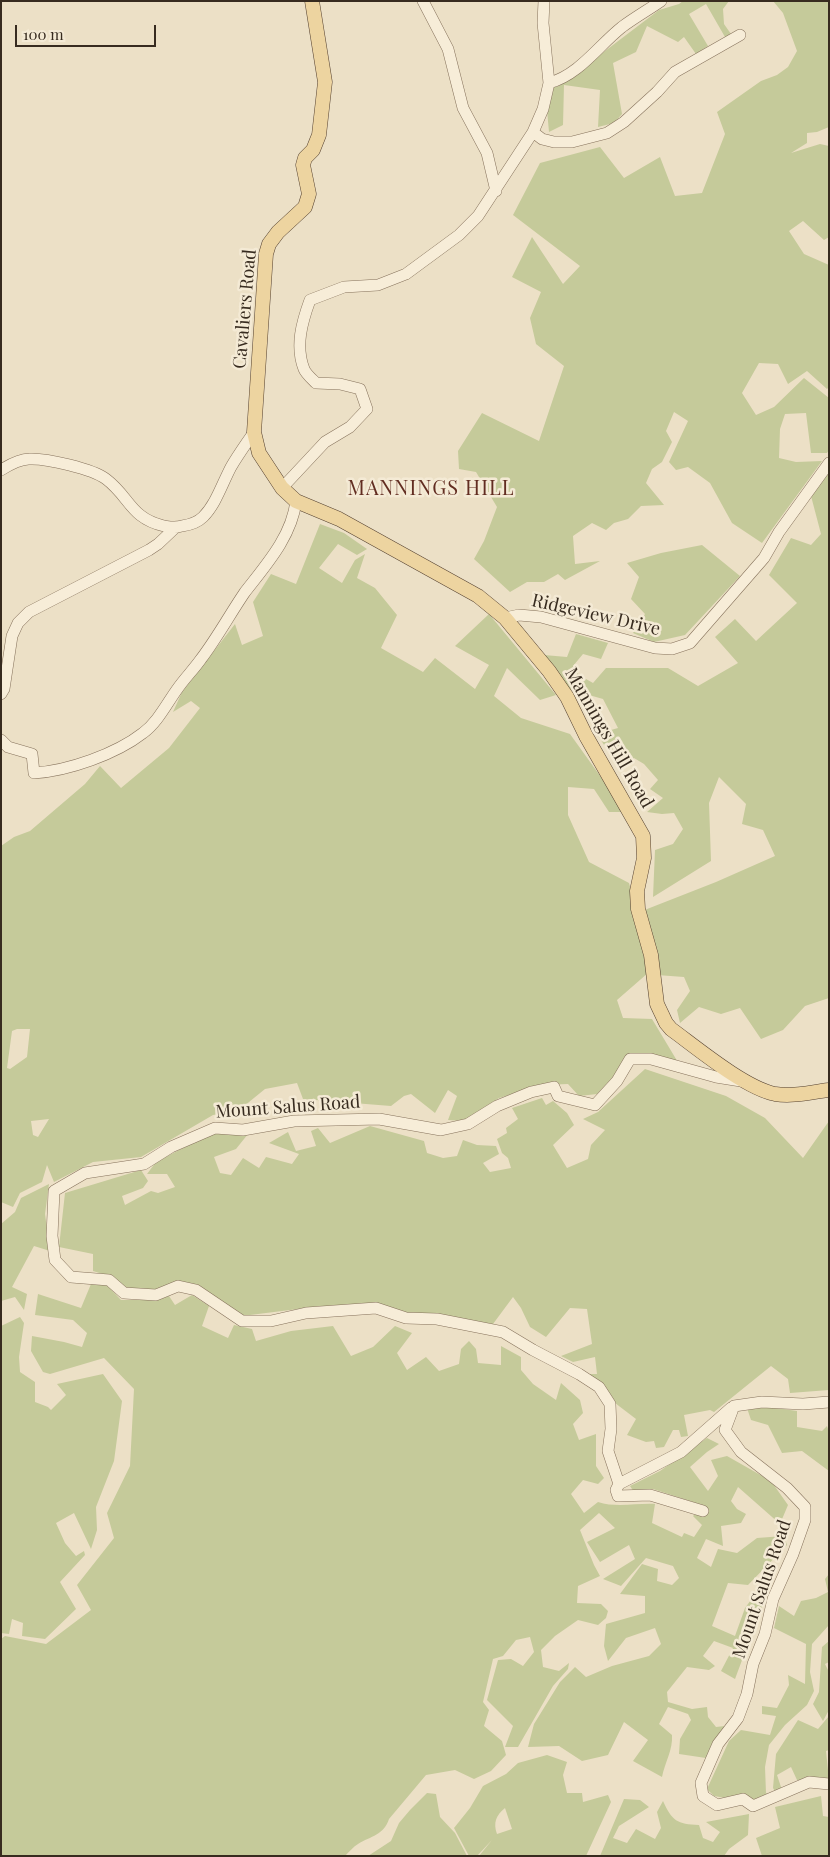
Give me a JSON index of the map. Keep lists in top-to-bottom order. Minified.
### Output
{"streets":{"main road":["Cavaliers Road","Mannings Hill Road"],"street":["Ridgeview Drive","Mount Salus Road"]},"crossings":[["Cavaliers Road","Mannings Hill Road"],["Ridgeview Drive","Mannings Hill Road"],["Mannings Hill Road","Mount Salus Road"]],"districts":["MANNINGS HILL"],"scale_bar":"100 m"}
